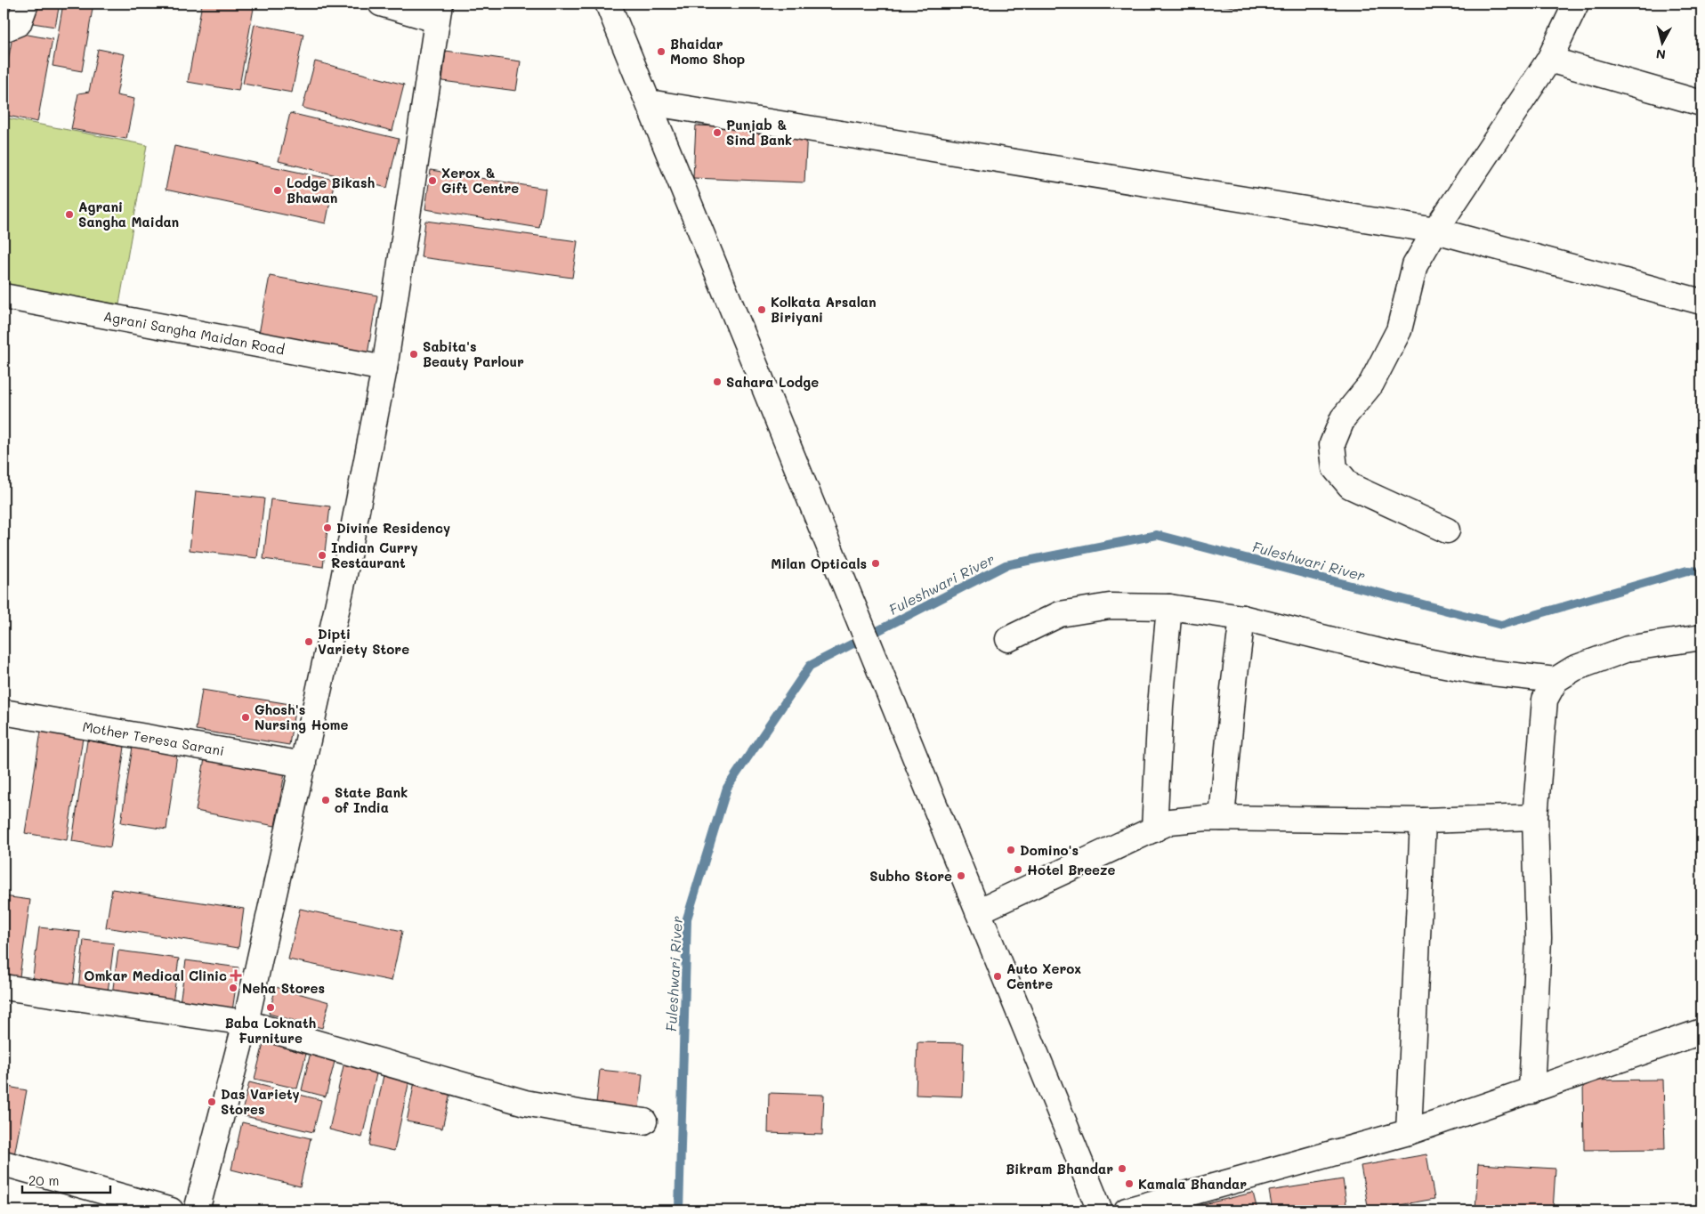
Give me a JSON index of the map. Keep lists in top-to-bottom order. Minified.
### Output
{"streets":{"street":["Agrani Sangha Maidan Road","Mother Teresa Sarani"]},"water":["Fuleshwari River"],"places":{"other":["Bhaidar Momo Shop","Punjab & Sind Bank","Xerox & Gift Centre","Lodge Bikash Bhawan","Agrani Sangha Maidan","Kolkata Arsalan Biriyani","Sabita's Beauty Parlour","Sahara Lodge","Divine Residency","Indian Curry Restaurant","Milan Opticals","Dipti Variety Store","Ghosh's Nursing Home","State Bank of India","Domino's","Hotel Breeze","Subho Store","Auto Xerox Centre","Neha Stores","Baba Loknath Furniture","Das Variety Stores","Bikram Bhandar","Kamala Bhandar"],"health":["Omkar Medical Clinic"]},"scale_bar":"20 m","north":"bottom"}
